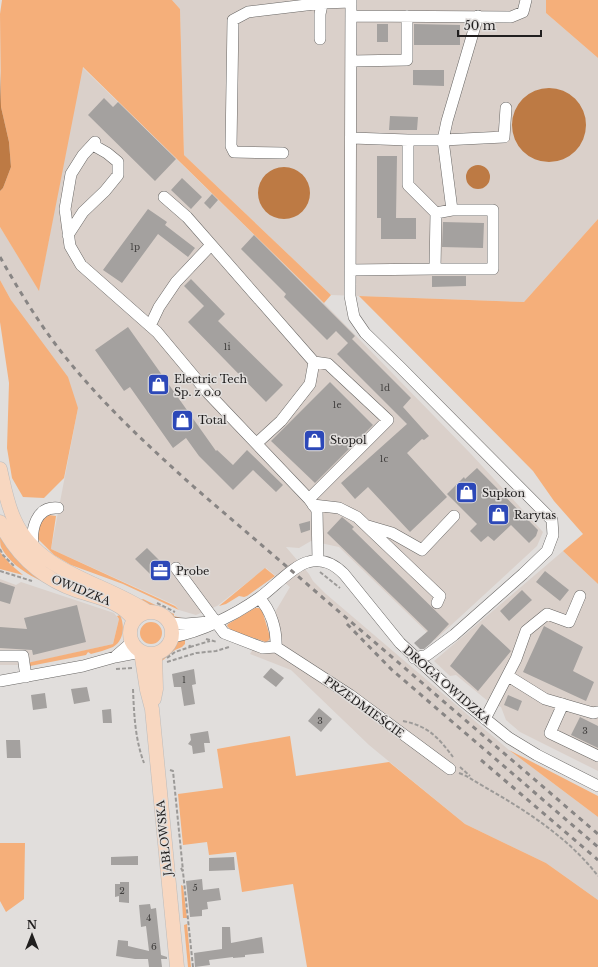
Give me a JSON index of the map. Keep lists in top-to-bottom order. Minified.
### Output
{"streets":{"main road":["OWIDZKA","JABŁOWSKA"],"street":["DROGA OWIDZKA","PRZEDMIEŚCIE"]},"crossings":[["OWIDZKA","JABŁOWSKA"]],"places":{"shop":["Electric Tech Sp. z o.o","Total","Stopol","Supkon","Rarytas"],"office":["Probe"]},"house_numbers":["1p","1i","1d","1e","1c","1","3","3","5","2","4","6"],"scale_bar":"50 m","north":"top"}
